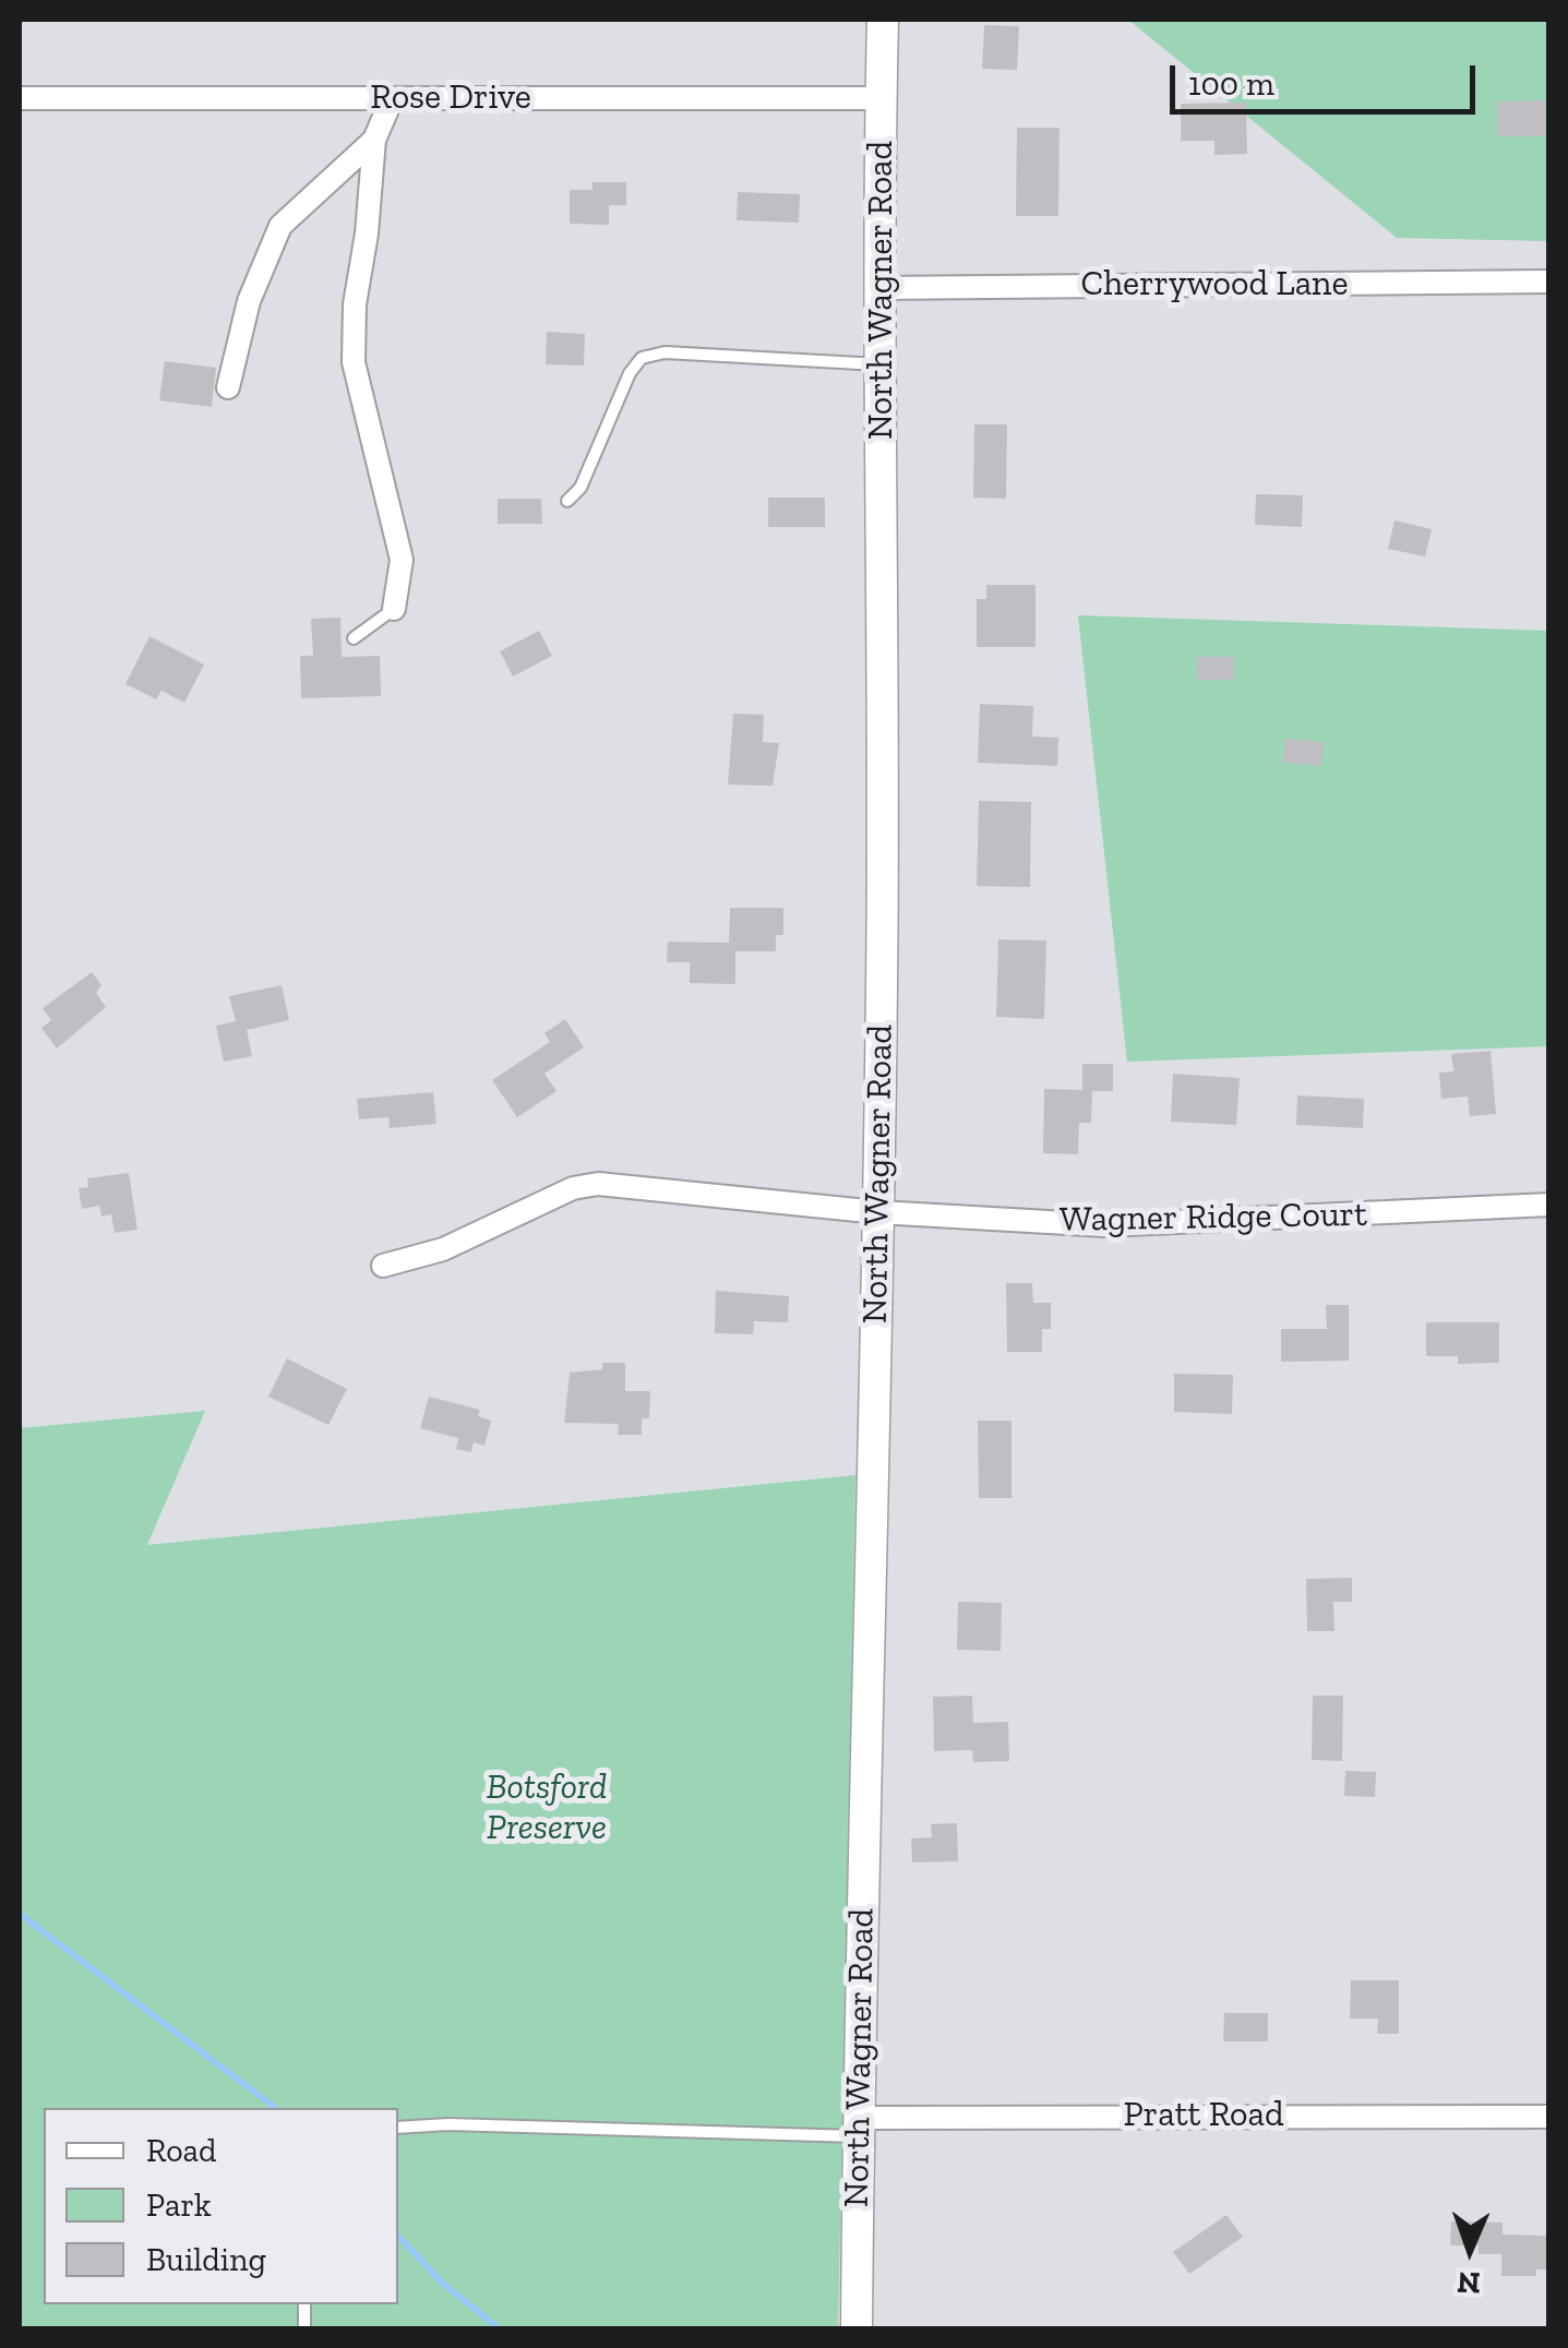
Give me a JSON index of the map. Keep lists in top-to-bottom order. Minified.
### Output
{"streets":{"main road":["North Wagner Road"],"street":["Rose Drive","Cherrywood Lane","Wagner Ridge Court","Pratt Road"]},"crossings":[["Rose Drive","North Wagner Road"],["Cherrywood Lane","North Wagner Road"],["North Wagner Road","Wagner Ridge Court"],["North Wagner Road","Pratt Road"]],"parks":["Botsford Preserve"],"legend":["Road","Park","Building"],"scale_bar":"100 m","north":"bottom"}
